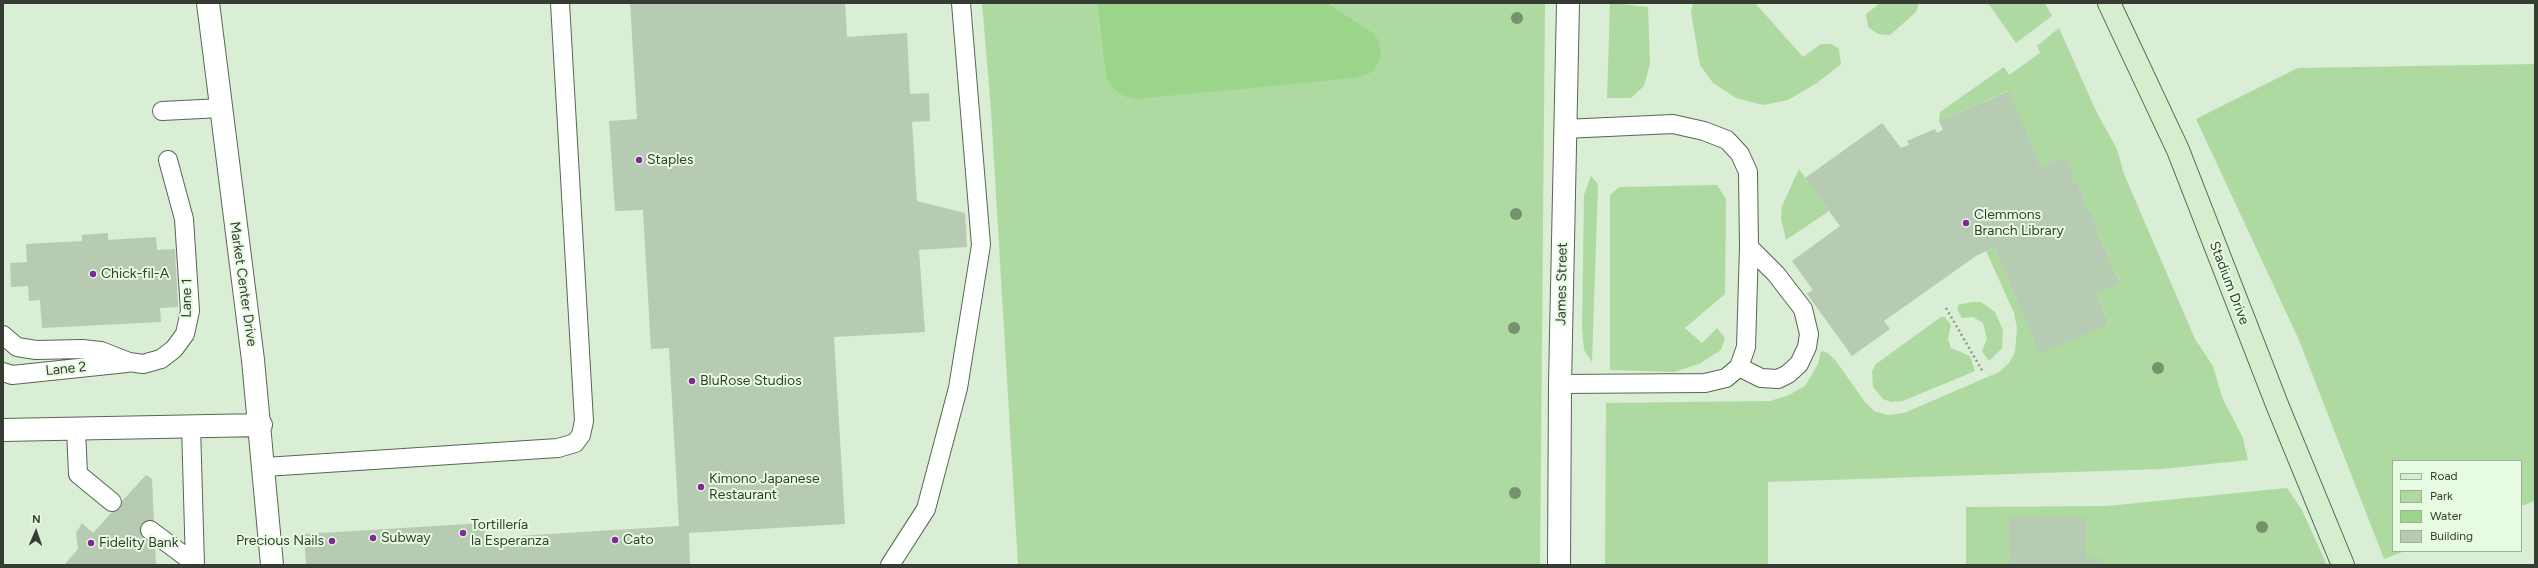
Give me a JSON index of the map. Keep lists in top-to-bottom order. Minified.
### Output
{"streets":{"street":["Stadium Drive","Market Center Drive","James Street"],"lane":["Lane 1","Lane 2"]},"crossings":[["Lane 1","Lane 2"]],"places":["Staples","Clemmons Branch Library","Chick-fil-A","BluRose Studios","Kimono Japanese Restaurant","Tortillería la Esperanza","Subway","Cato","Precious Nails","Fidelity Bank"],"legend":["Road","Park","Water","Building"],"north":"top"}
